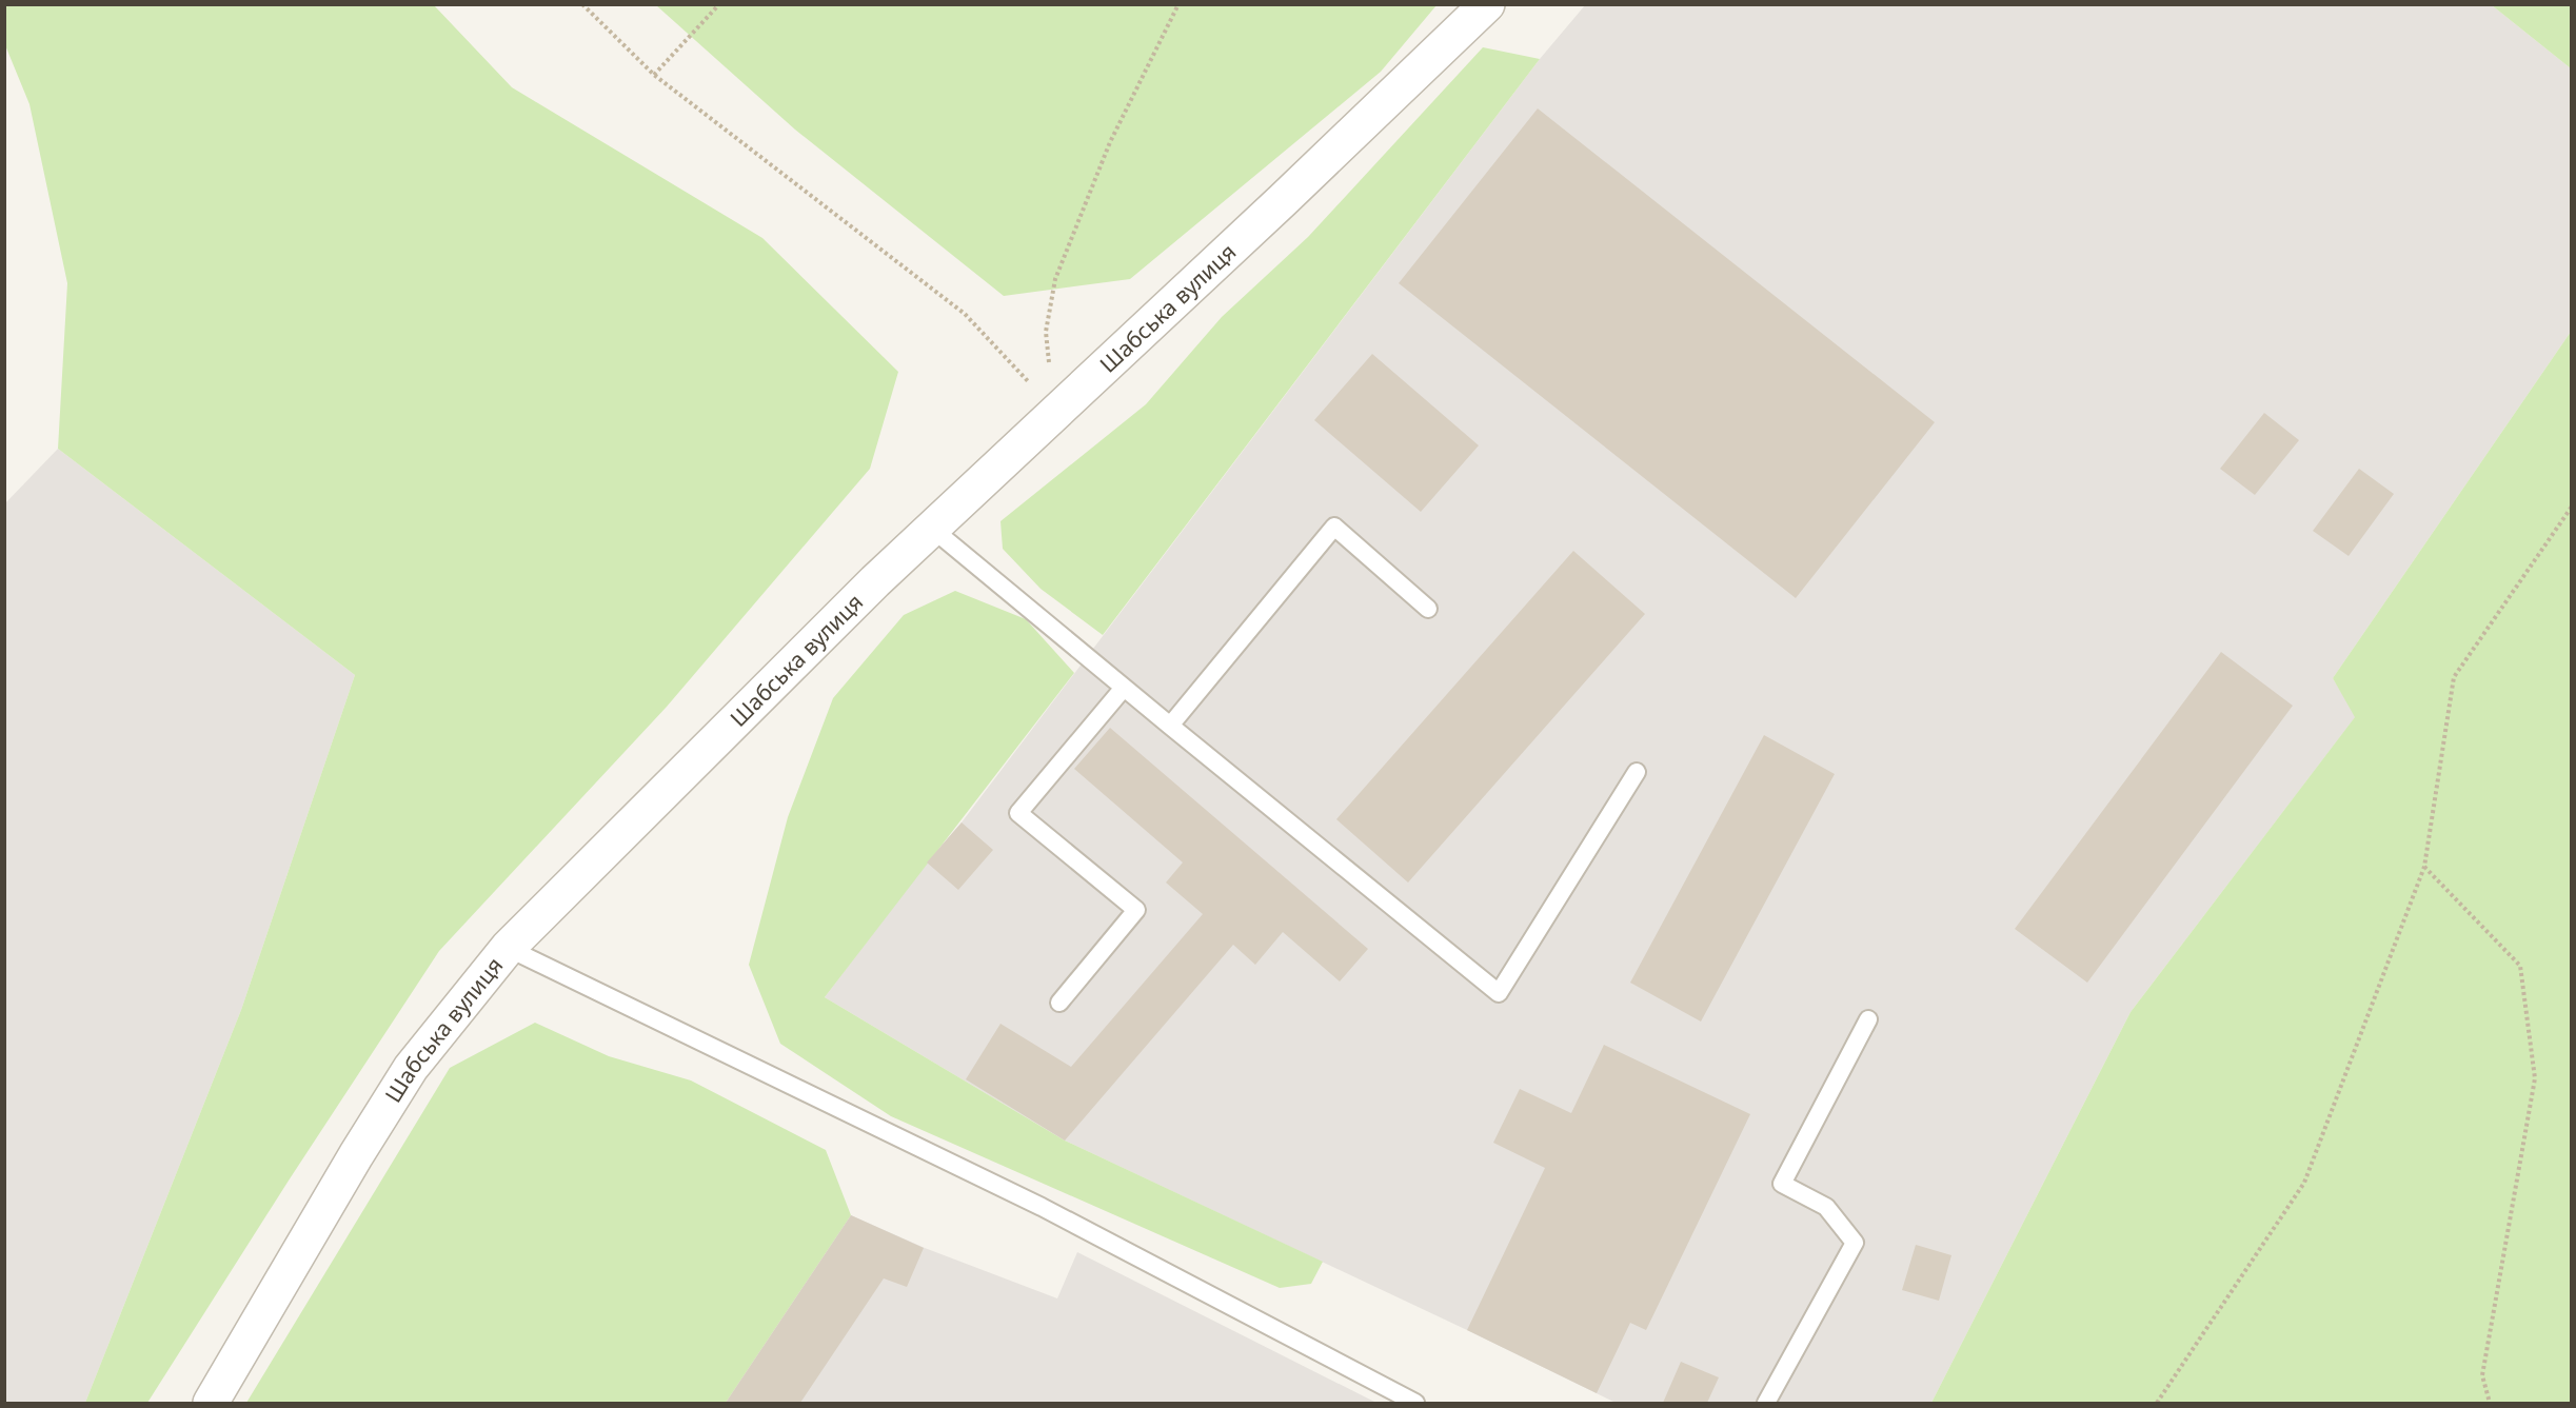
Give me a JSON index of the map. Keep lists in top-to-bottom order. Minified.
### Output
{"streets":{"street":["Шабська вулиця"]}}
